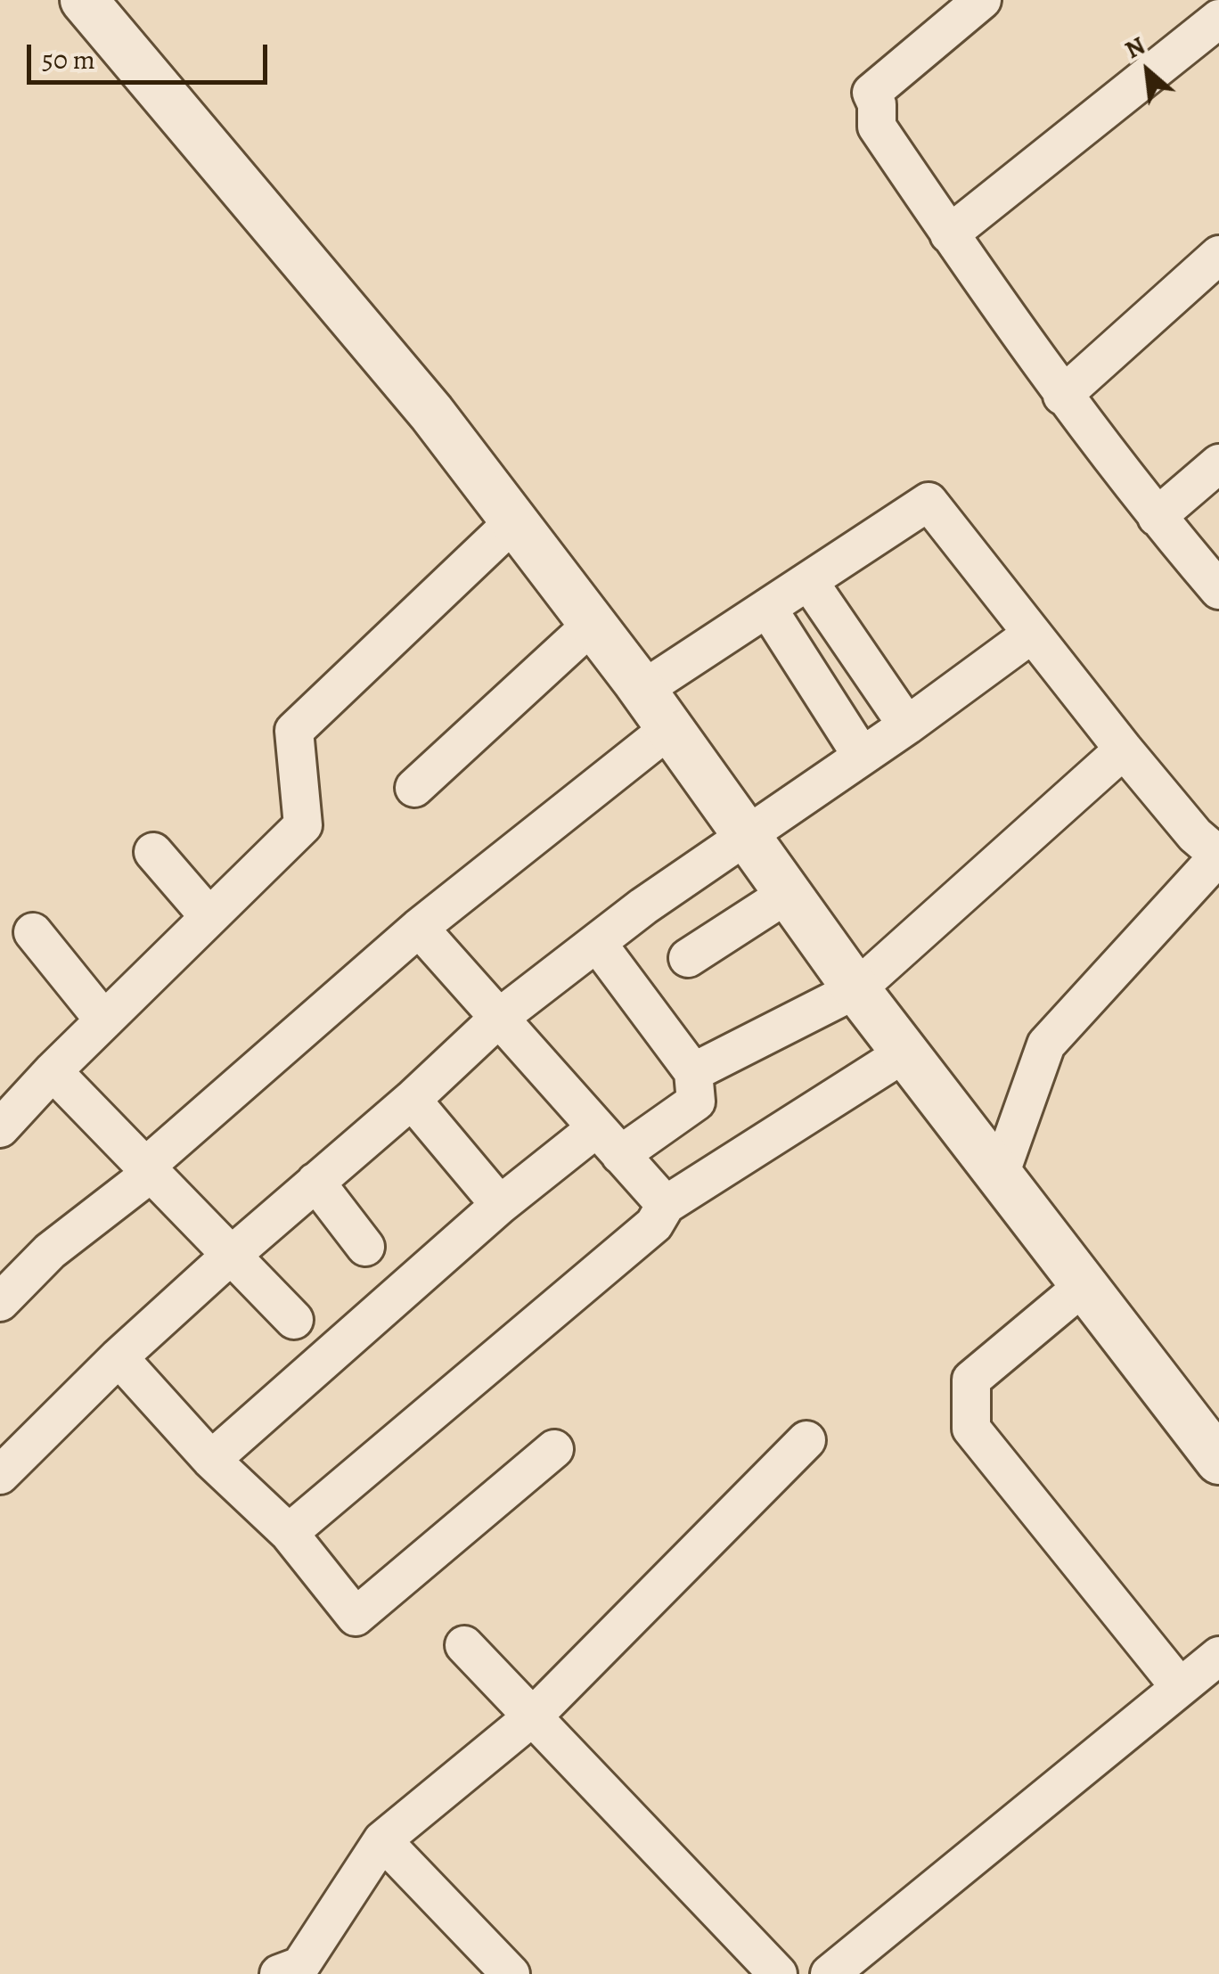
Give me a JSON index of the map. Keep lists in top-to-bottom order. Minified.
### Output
{"scale_bar":"50 m","north":"top left"}
